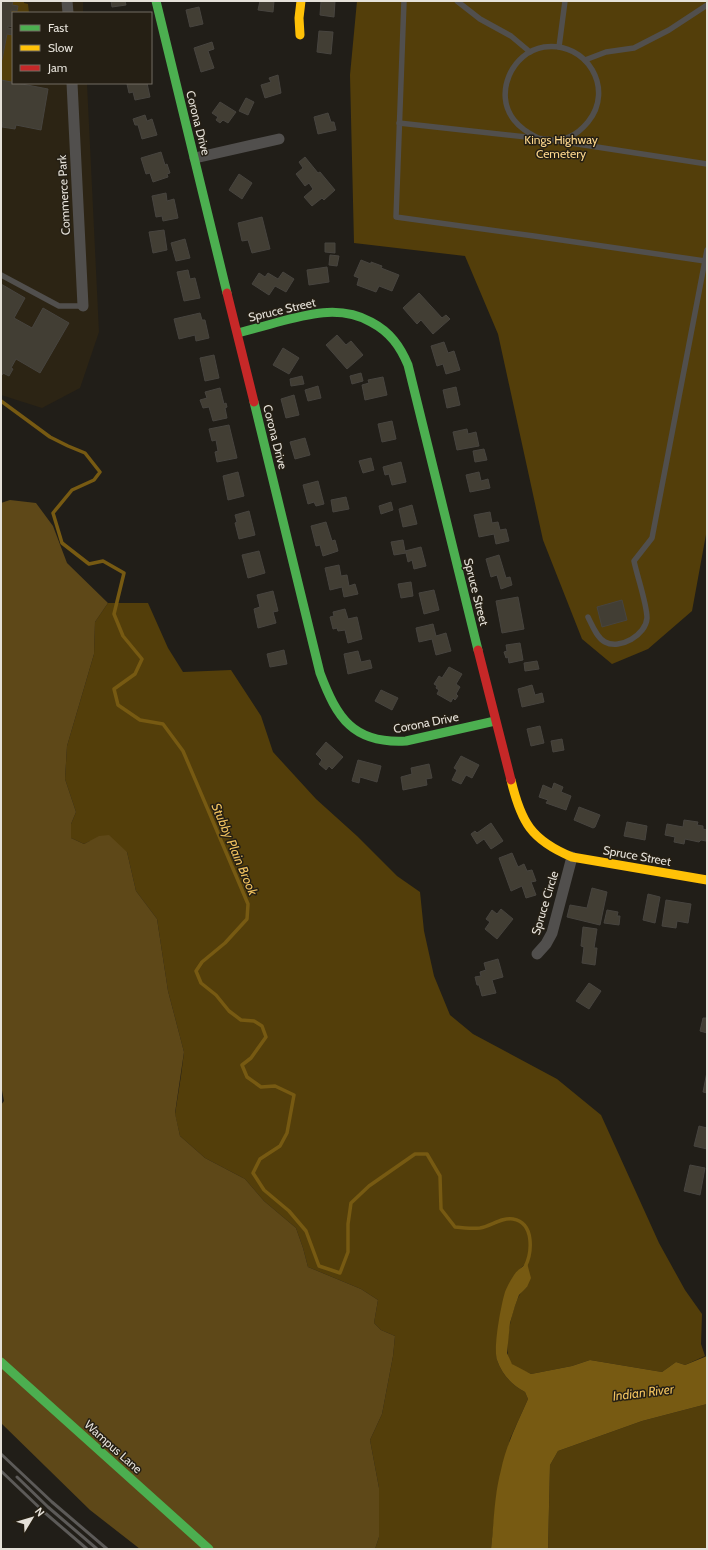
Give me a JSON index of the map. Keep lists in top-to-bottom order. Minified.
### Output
{"streets":{"street":["Corona Drive","Commerce Park","Spruce Street","Spruce Circle","Wampus Lane"]},"crossings":[["Corona Drive","Spruce Street"],["Spruce Street","Spruce Circle"]],"water":["Stubby Plain Brook","Indian River"],"parks":["Kings Highway Cemetery"],"legend":["Fast","Slow","Jam"],"north":"top right"}
